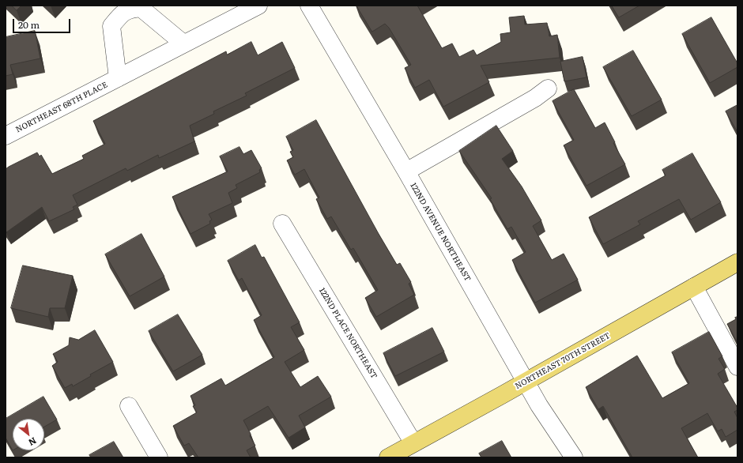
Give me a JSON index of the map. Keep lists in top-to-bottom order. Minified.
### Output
{"streets":{"main road":["NORTHEAST 70TH STREET"],"street":["NORTHEAST 68TH PLACE","122ND AVENUE NORTHEAST","122ND PLACE NORTHEAST"]},"crossings":[["122ND AVENUE NORTHEAST","NORTHEAST 70TH STREET"],["122ND PLACE NORTHEAST","NORTHEAST 70TH STREET"]],"scale_bar":"20 m","north":"bottom right"}
